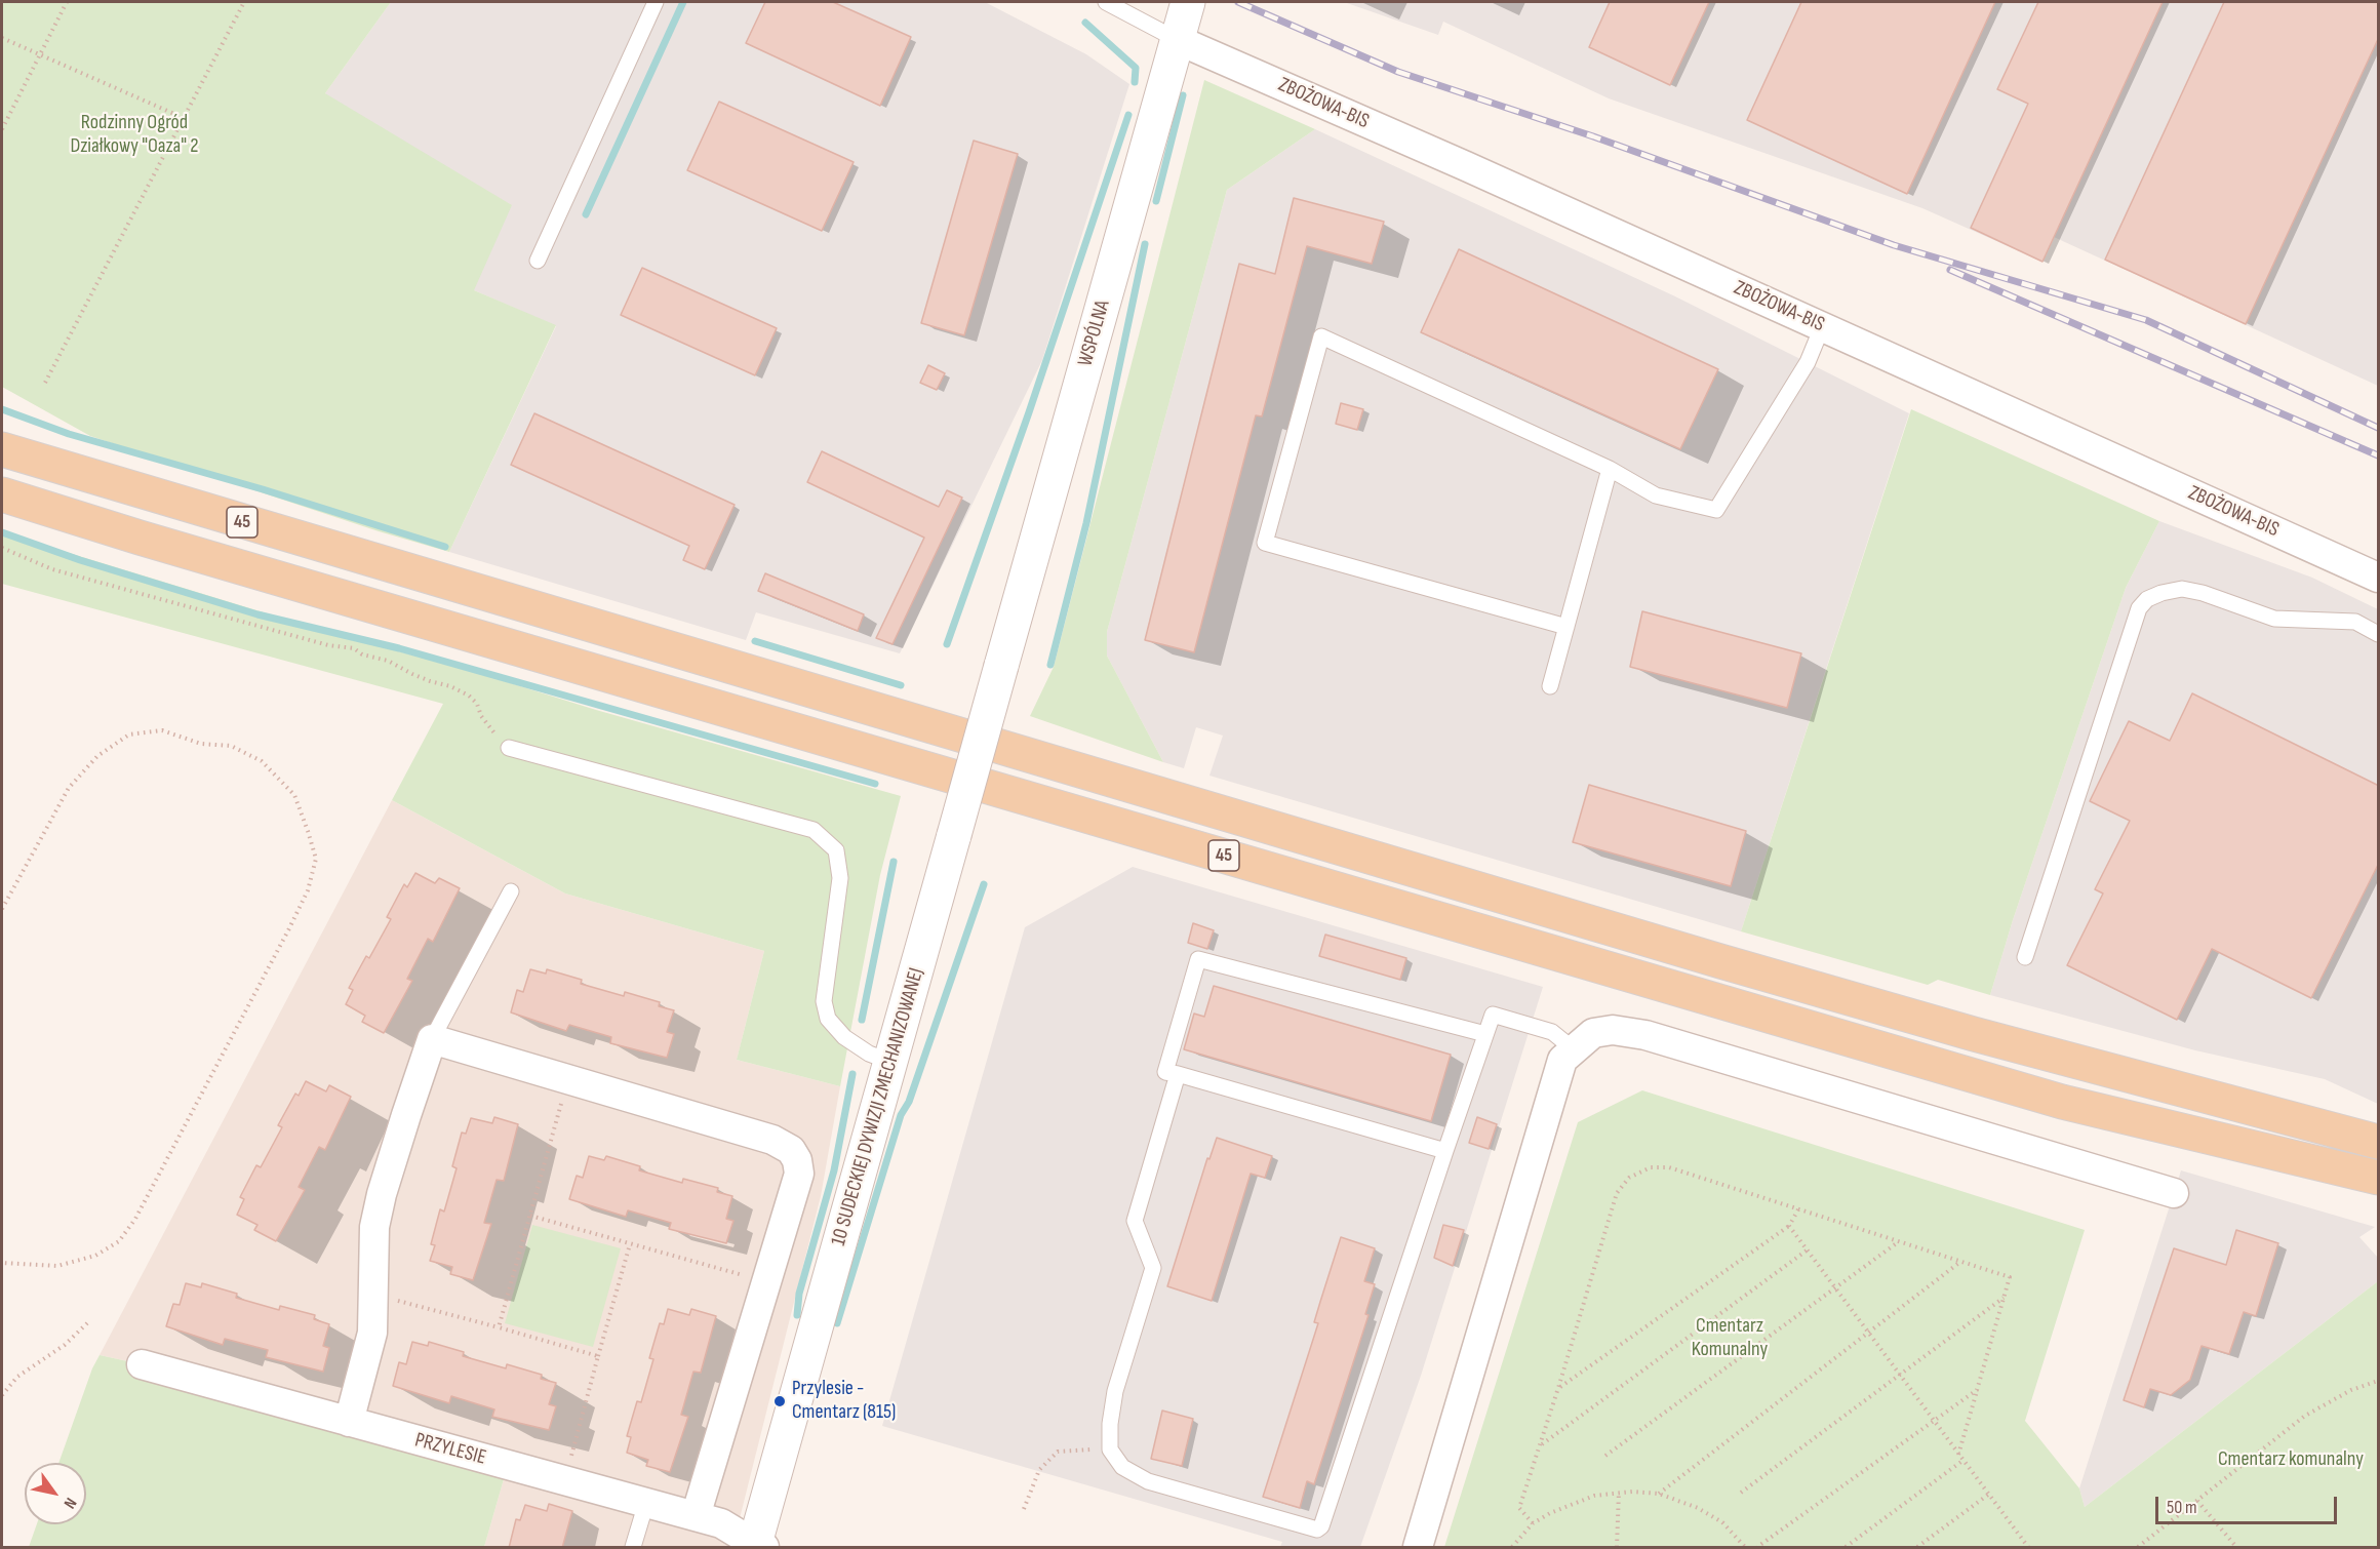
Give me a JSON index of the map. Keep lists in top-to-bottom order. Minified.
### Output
{"streets":{"main road":["45"],"street":["ZBOŻOWA-BIS","WSPÓLNA","10 SUDECKIEJ DYWIZJI ZMECHANIZOWANEJ","PRZYLESIE"]},"crossings":[["ZBOŻOWA-BIS","WSPÓLNA"],["WSPÓLNA","10 SUDECKIEJ DYWIZJI ZMECHANIZOWANEJ"],["10 SUDECKIEJ DYWIZJI ZMECHANIZOWANEJ","PRZYLESIE"]],"parks":["Rodzinny Ogród Działkowy \"Oaza\" 2","Cmentarz Komunalny","Cmentarz komunalny"],"places":["Przylesie - Cmentarz (815)"],"scale_bar":"50 m","north":"bottom right"}
